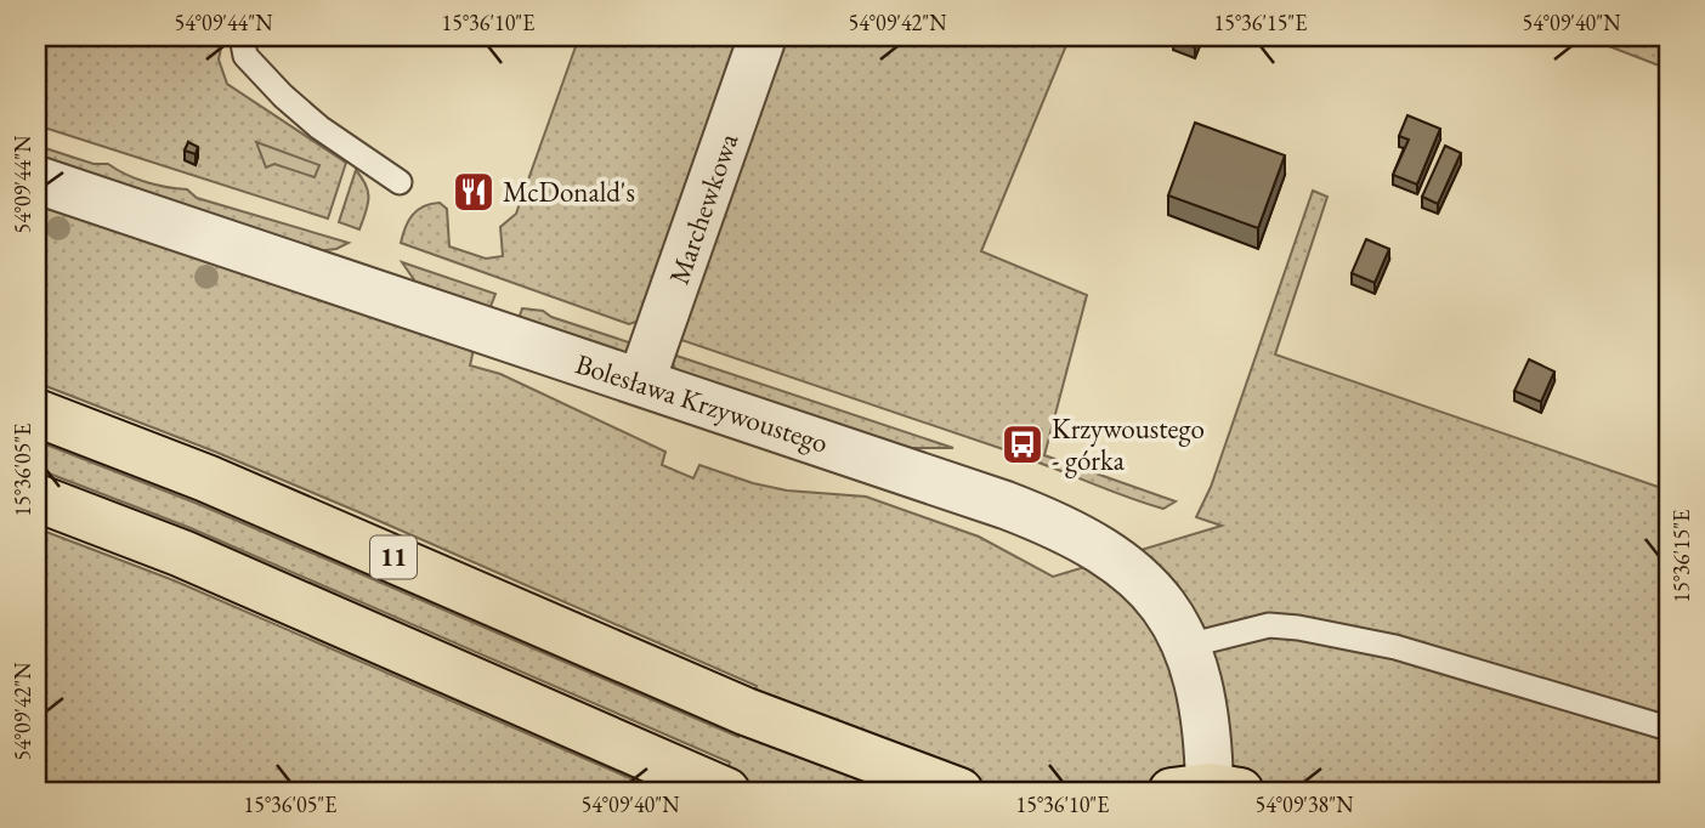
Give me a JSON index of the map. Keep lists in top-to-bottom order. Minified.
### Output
{"streets":{"main road":["11"],"street":["Marchewkowa","Bolesława Krzywoustego"]},"crossings":[["Marchewkowa","Bolesława Krzywoustego"]],"places":{"restaurant":["McDonald's"],"bus stop":["Krzywoustego - górka"]},"coordinates":["54°09'44\"N","15°36'10\"E","54°09'42\"N","15°36'15\"E","54°09'40\"N","15°36'05\"E","54°09'38\"N"]}
